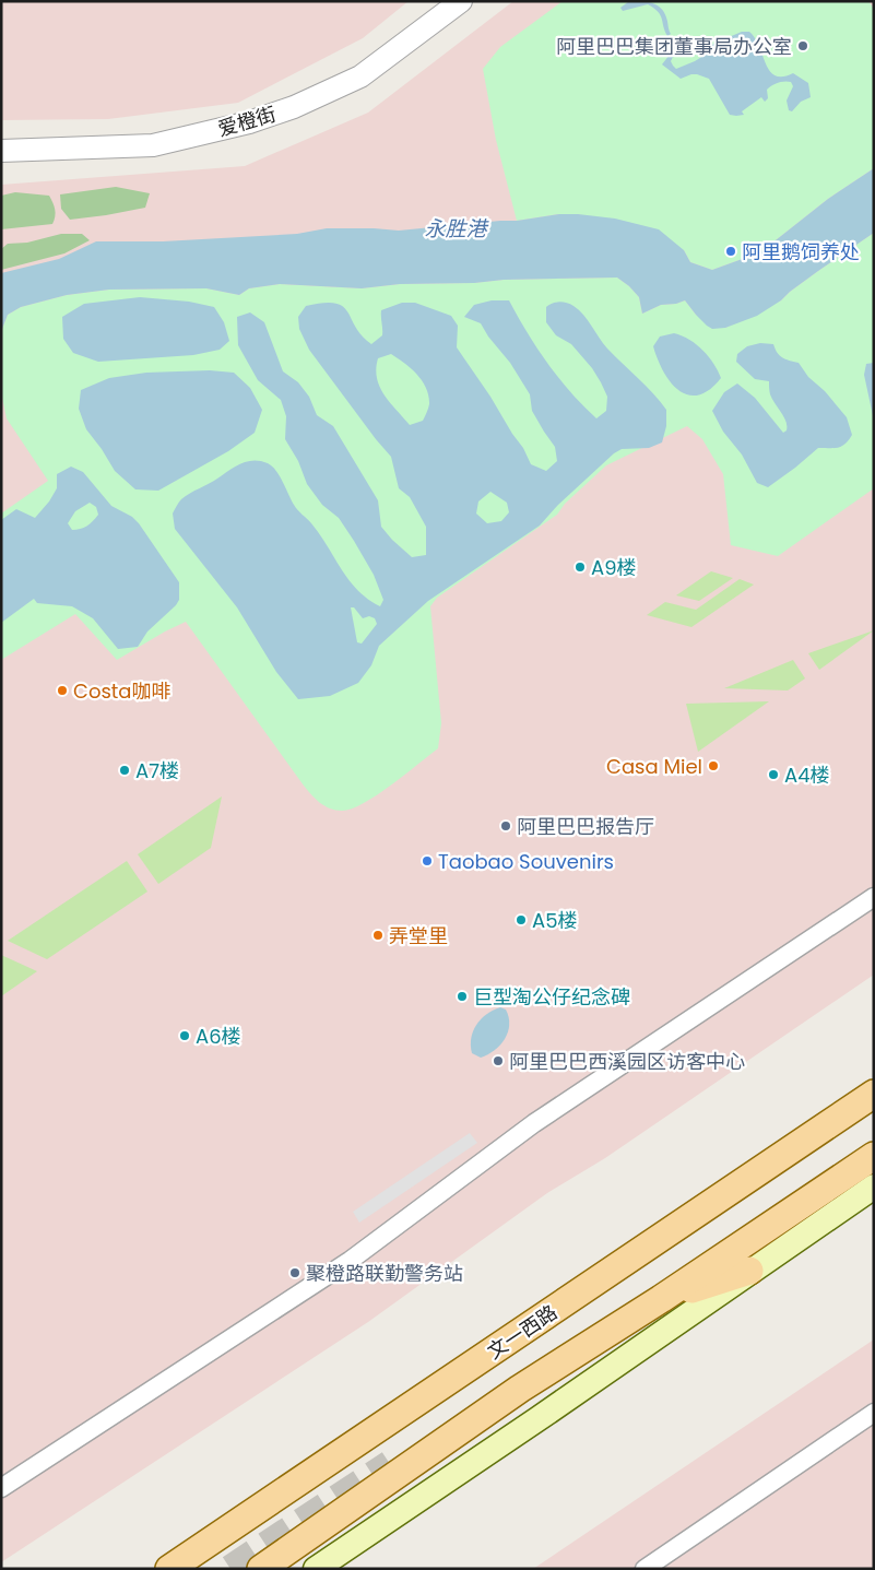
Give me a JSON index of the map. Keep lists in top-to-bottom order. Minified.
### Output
{"streets":{"main road":["文一西路"],"street":["爱橙街"]},"water":["永胜港"],"places":["阿里巴巴集团董事局办公室","阿里鹅饲养处","A9楼","Costa咖啡","Casa Miel","A7楼","A4楼","阿里巴巴报告厅","Taobao Souvenirs","A5楼","弄堂里","巨型淘公仔纪念碑","A6楼","阿里巴巴西溪园区访客中心","聚橙路联勤警务站"]}
